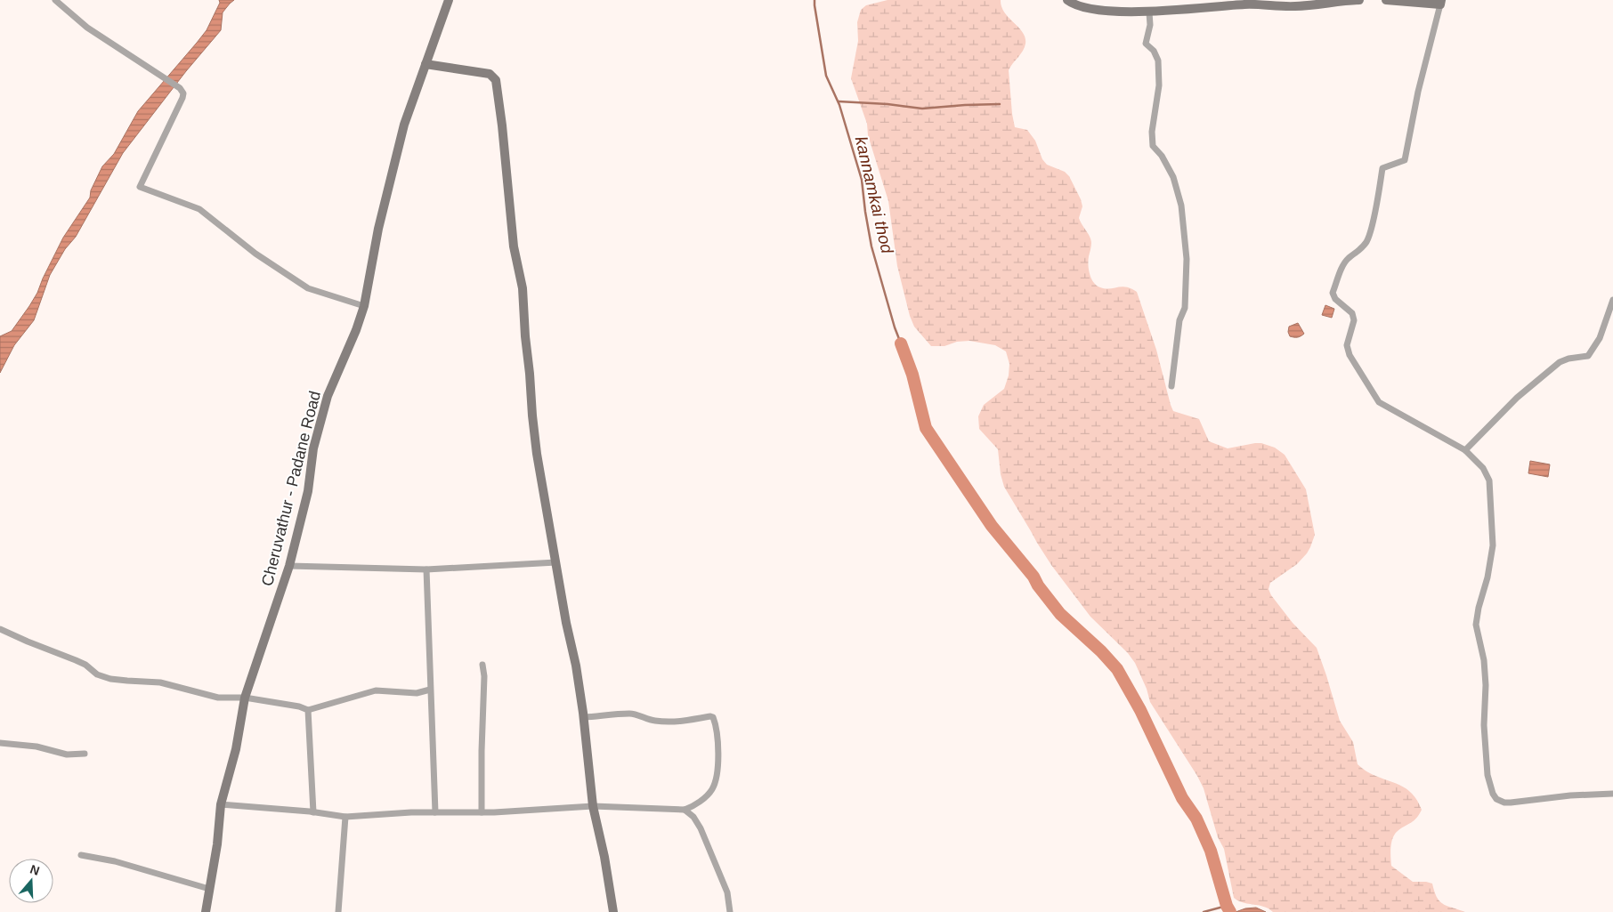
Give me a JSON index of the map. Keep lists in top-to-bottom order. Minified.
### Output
{"streets":{"street":["Cheruvathur - Padane Road"]},"water":["kannamkai thod"],"north":"top"}
